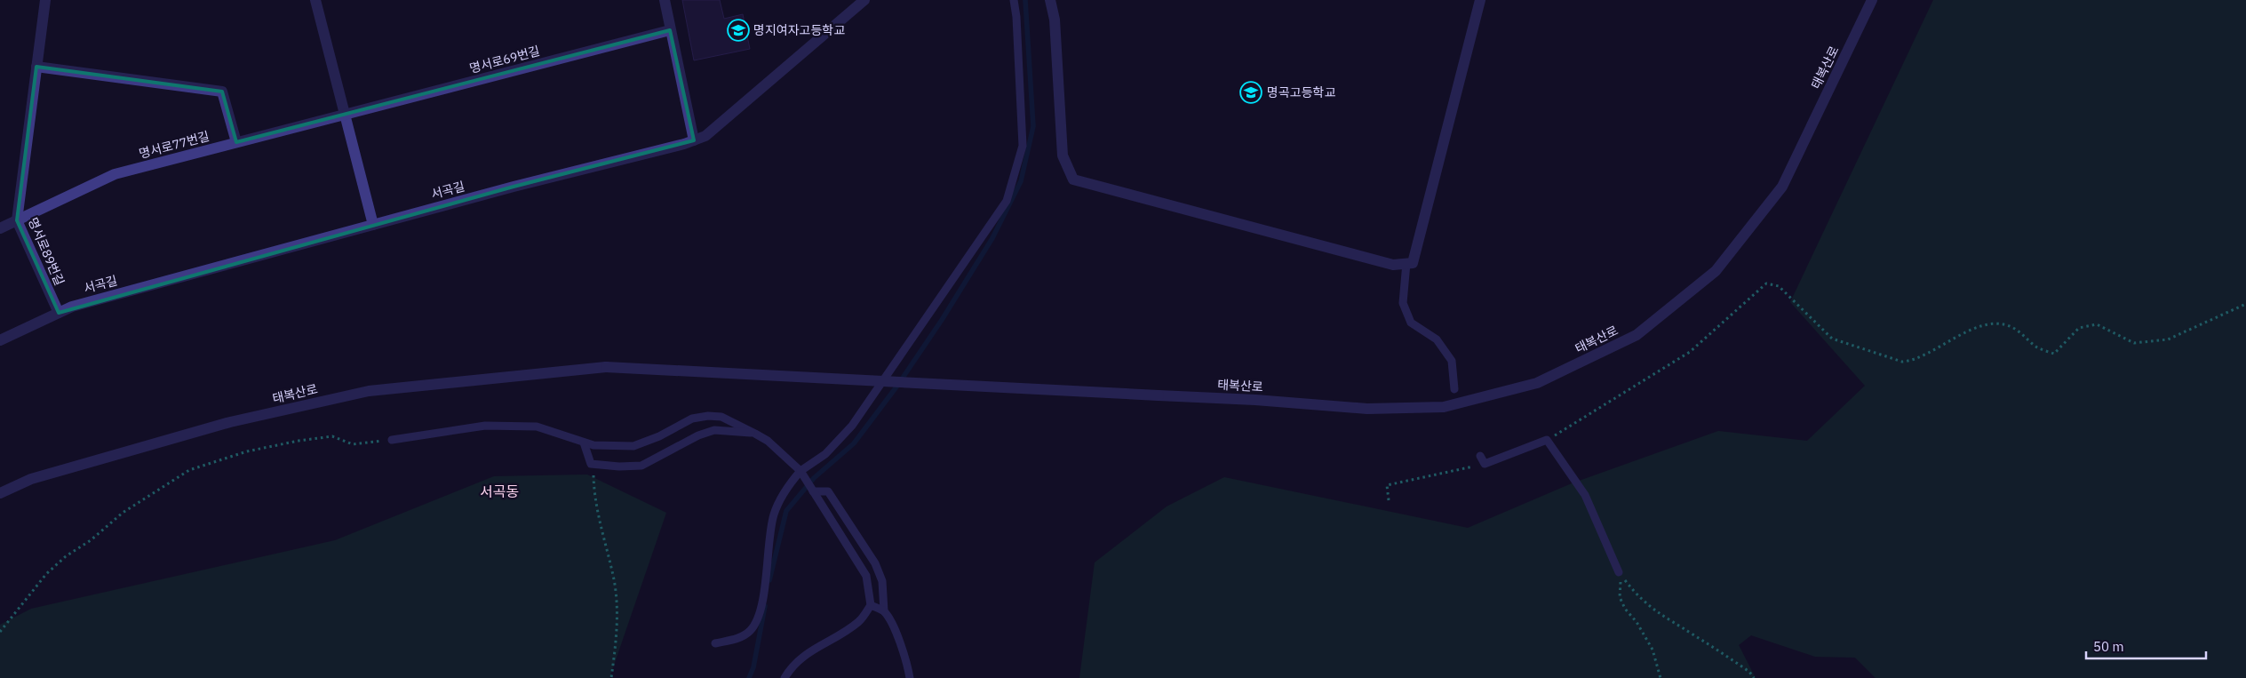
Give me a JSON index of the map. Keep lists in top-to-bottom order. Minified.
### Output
{"streets":{"street":["명서로69번길","태복산로","명서로77번길","서곡길","명서로89번길"]},"crossings":[["명서로69번길","명서로77번길"],["명서로77번길","명서로89번길"],["서곡길","명서로89번길"]],"districts":["서곡동"],"places":{"school or university":["명지여자고등학교","명곡고등학교"]},"scale_bar":"50 m"}
